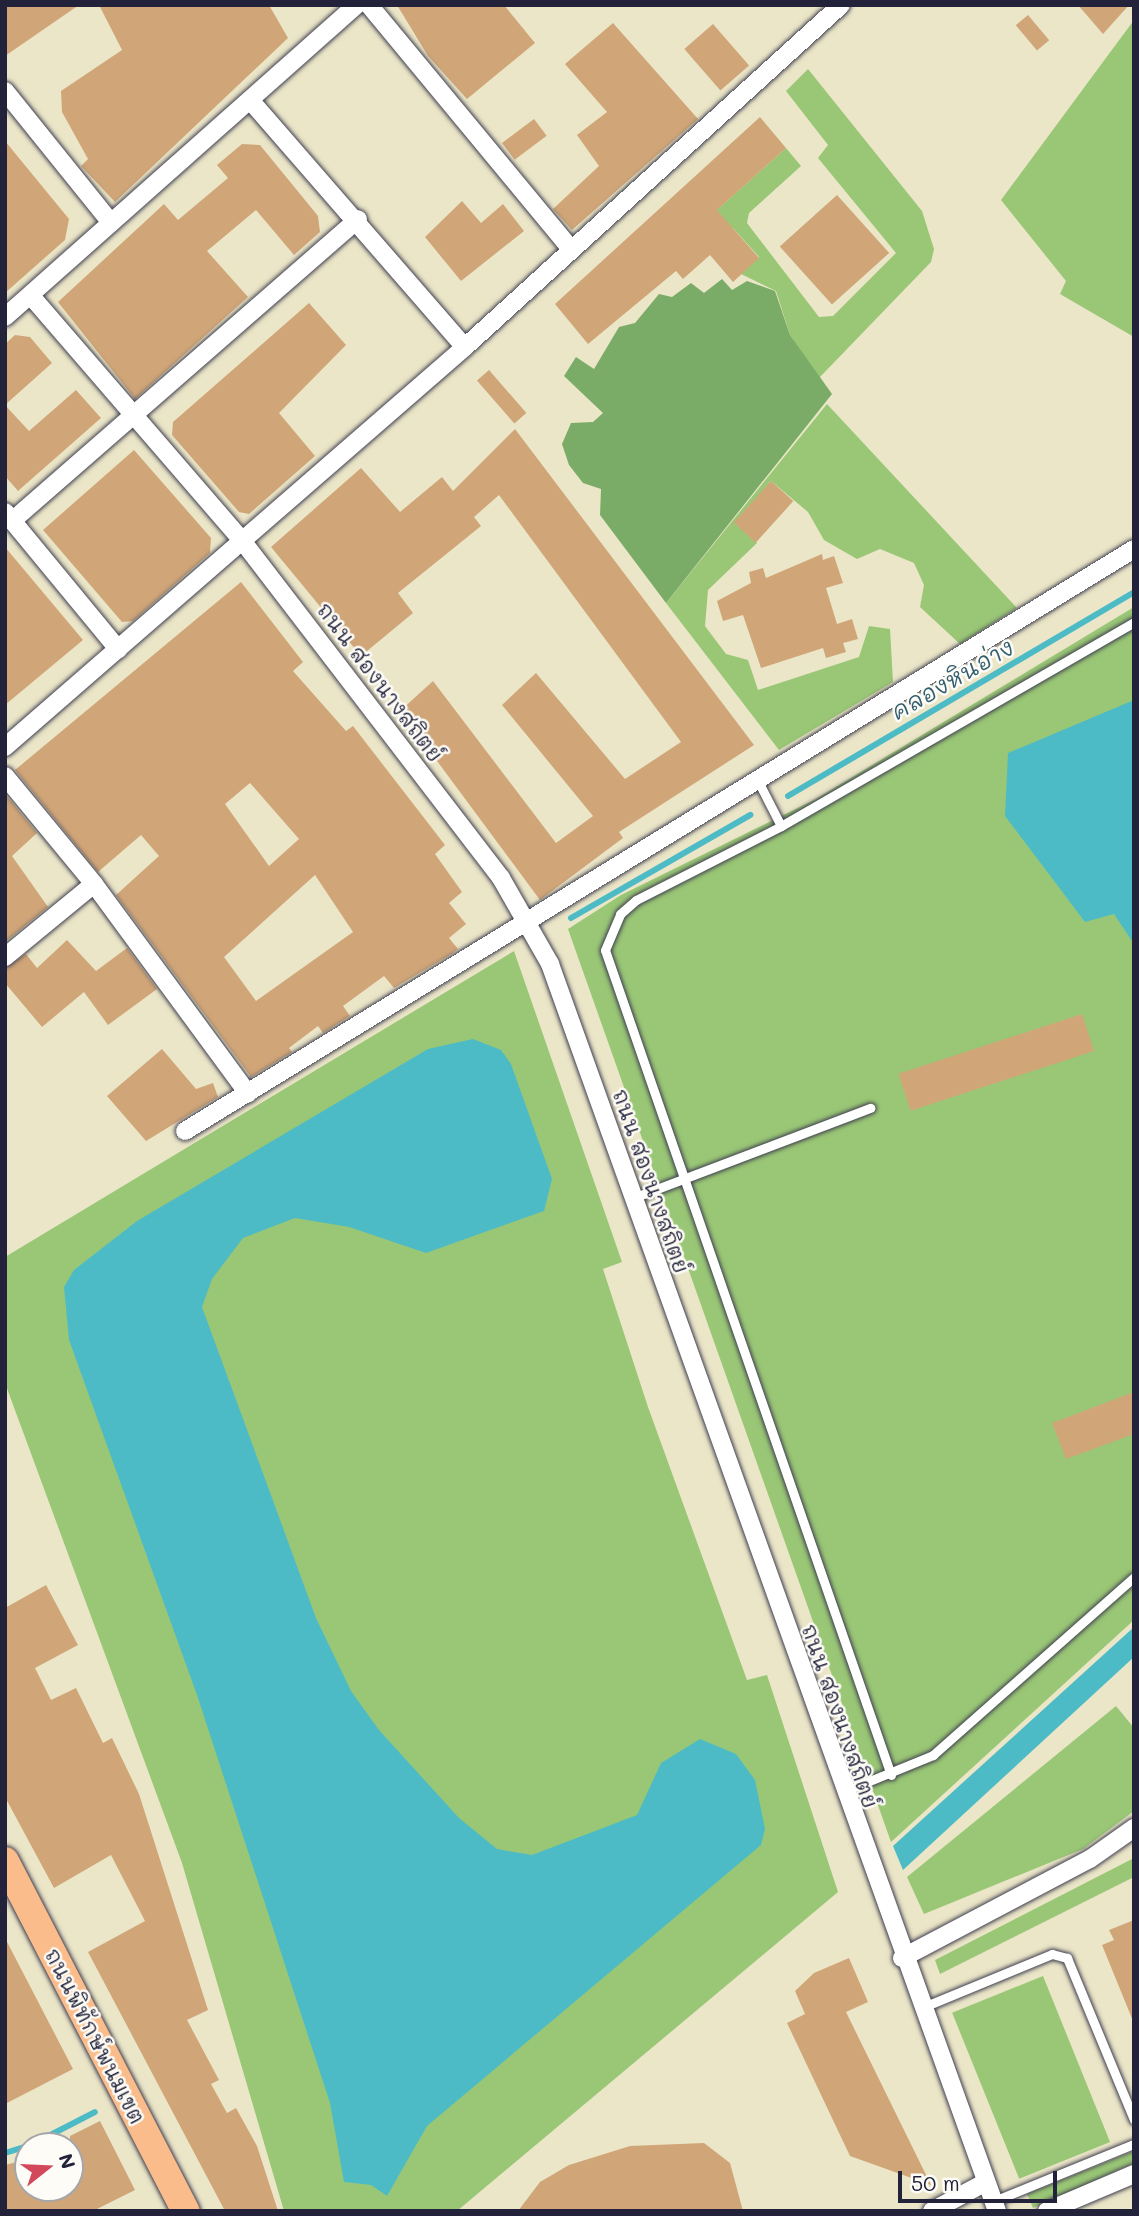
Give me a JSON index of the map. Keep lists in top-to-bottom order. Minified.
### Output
{"streets":{"main road":["ถนนพิทักษ์พนมเขต"],"street":["ถนน สองนางสถิตย์"]},"water":["คลองหินอ่าง"],"scale_bar":"50 m","north":"right"}
